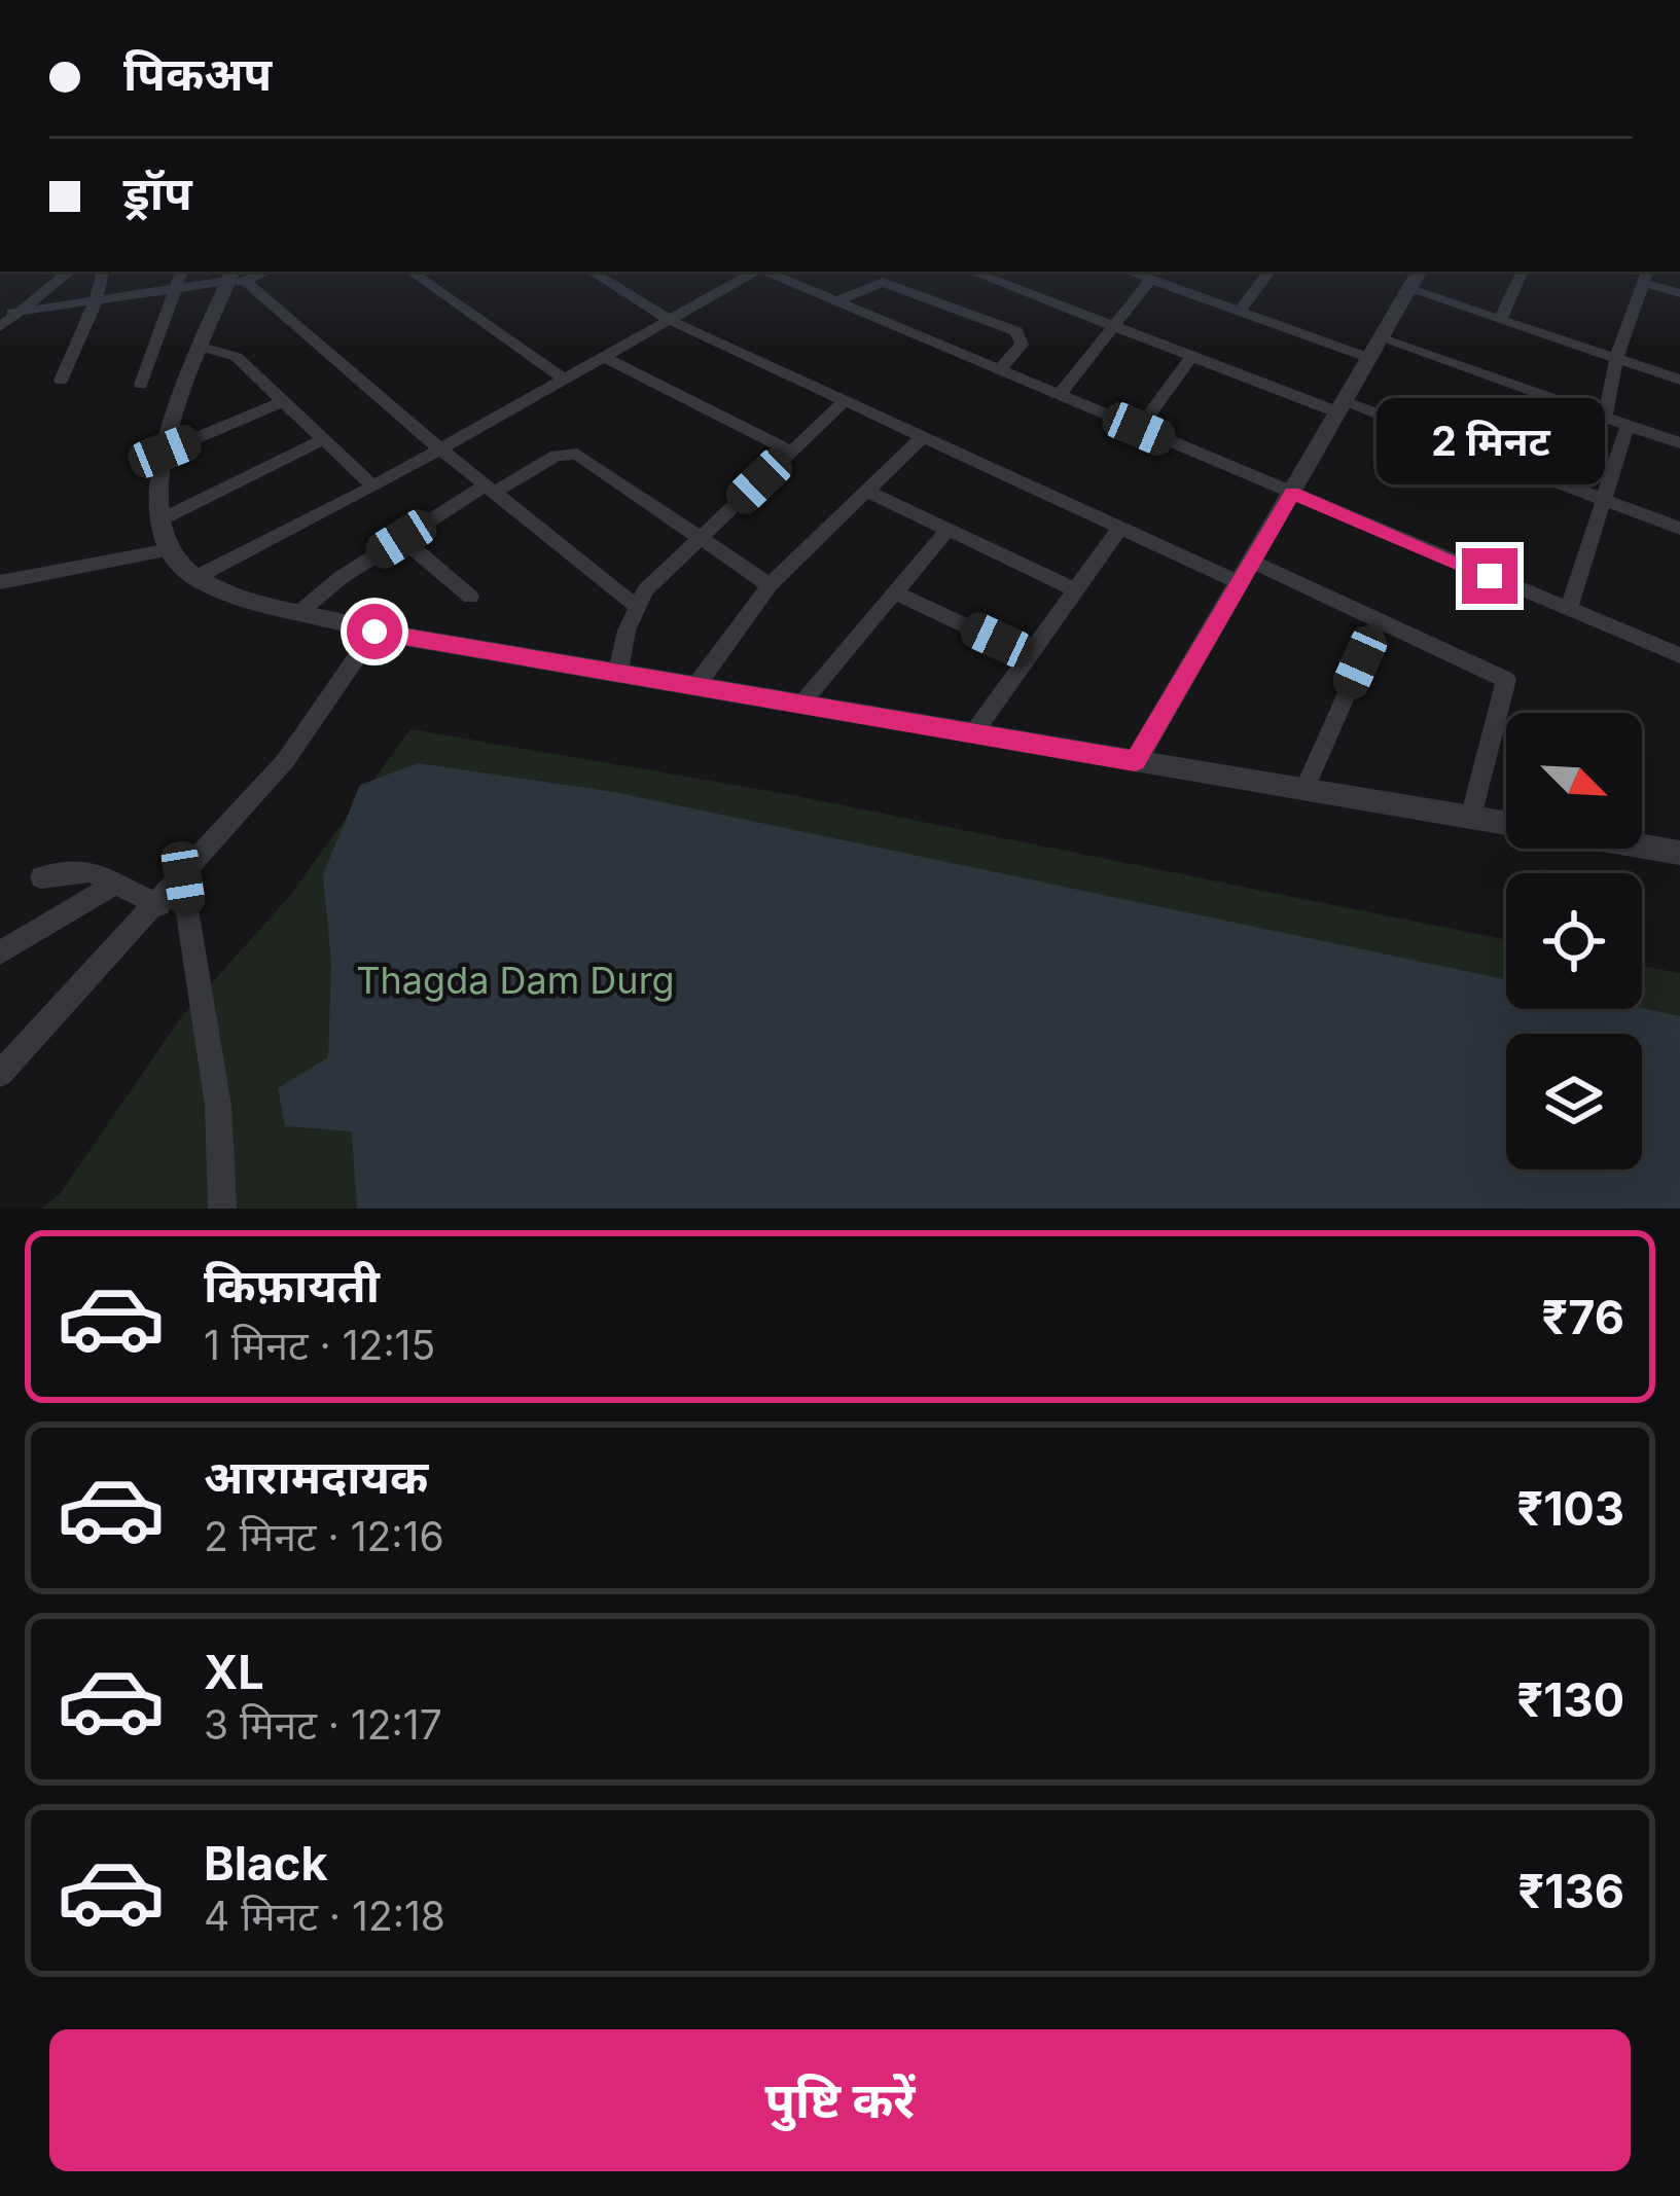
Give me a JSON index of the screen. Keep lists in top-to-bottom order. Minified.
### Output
{"parks":["Thagda Dam Durg"],"north":"bottom right","page":{"banner":["पिकअप","ड्रॉप"],"bubble":"2 मिनट","list":[{"name":"किफ़ायती","note":"1 मिनट · 12:15","value":"₹76"},{"name":"आरामदायक","note":"2 मिनट · 12:16","value":"₹103"},{"name":"XL","note":"3 मिनट · 12:17","value":"₹130"},{"name":"Black","note":"4 मिनट · 12:18","value":"₹136"}],"buttons":"पुष्टि करें"}}
